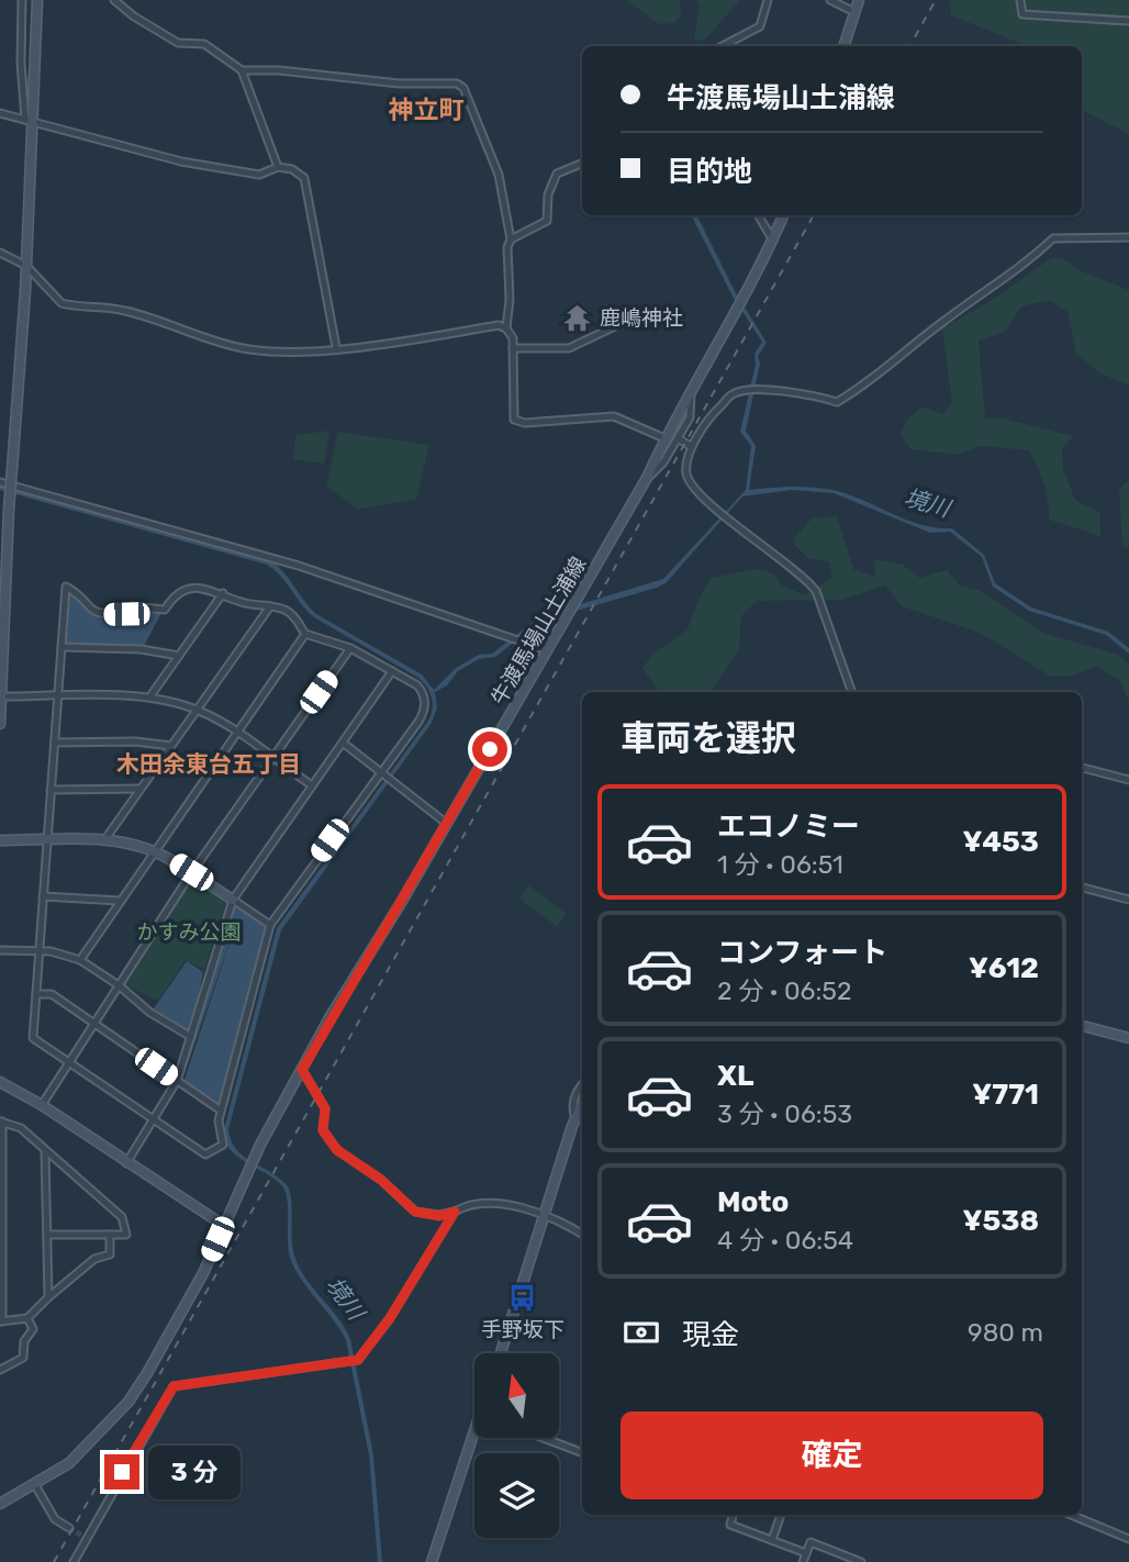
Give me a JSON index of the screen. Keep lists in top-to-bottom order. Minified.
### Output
{"streets":{"street":["牛渡馬場山土浦線"]},"districts":["神立町","木田余東台五丁目"],"water":["境川"],"parks":["かすみ公園"],"places":{"temple":["鹿嶋神社"],"bus stop":["手野坂下"]},"north":"top","page":{"banner":["牛渡馬場山土浦線","目的地"],"heading":"車両を選択","list":[{"name":"エコノミー","note":"1 分 · 06:51","value":"¥453"},{"name":"コンフォート","note":"2 分 · 06:52","value":"¥612"},{"name":"XL","note":"3 分 · 06:53","value":"¥771"},{"name":"Moto","note":"4 分 · 06:54","value":"¥538"}],"pay":["現金","980 m"],"buttons":"確定","bubble":"3 分"}}
